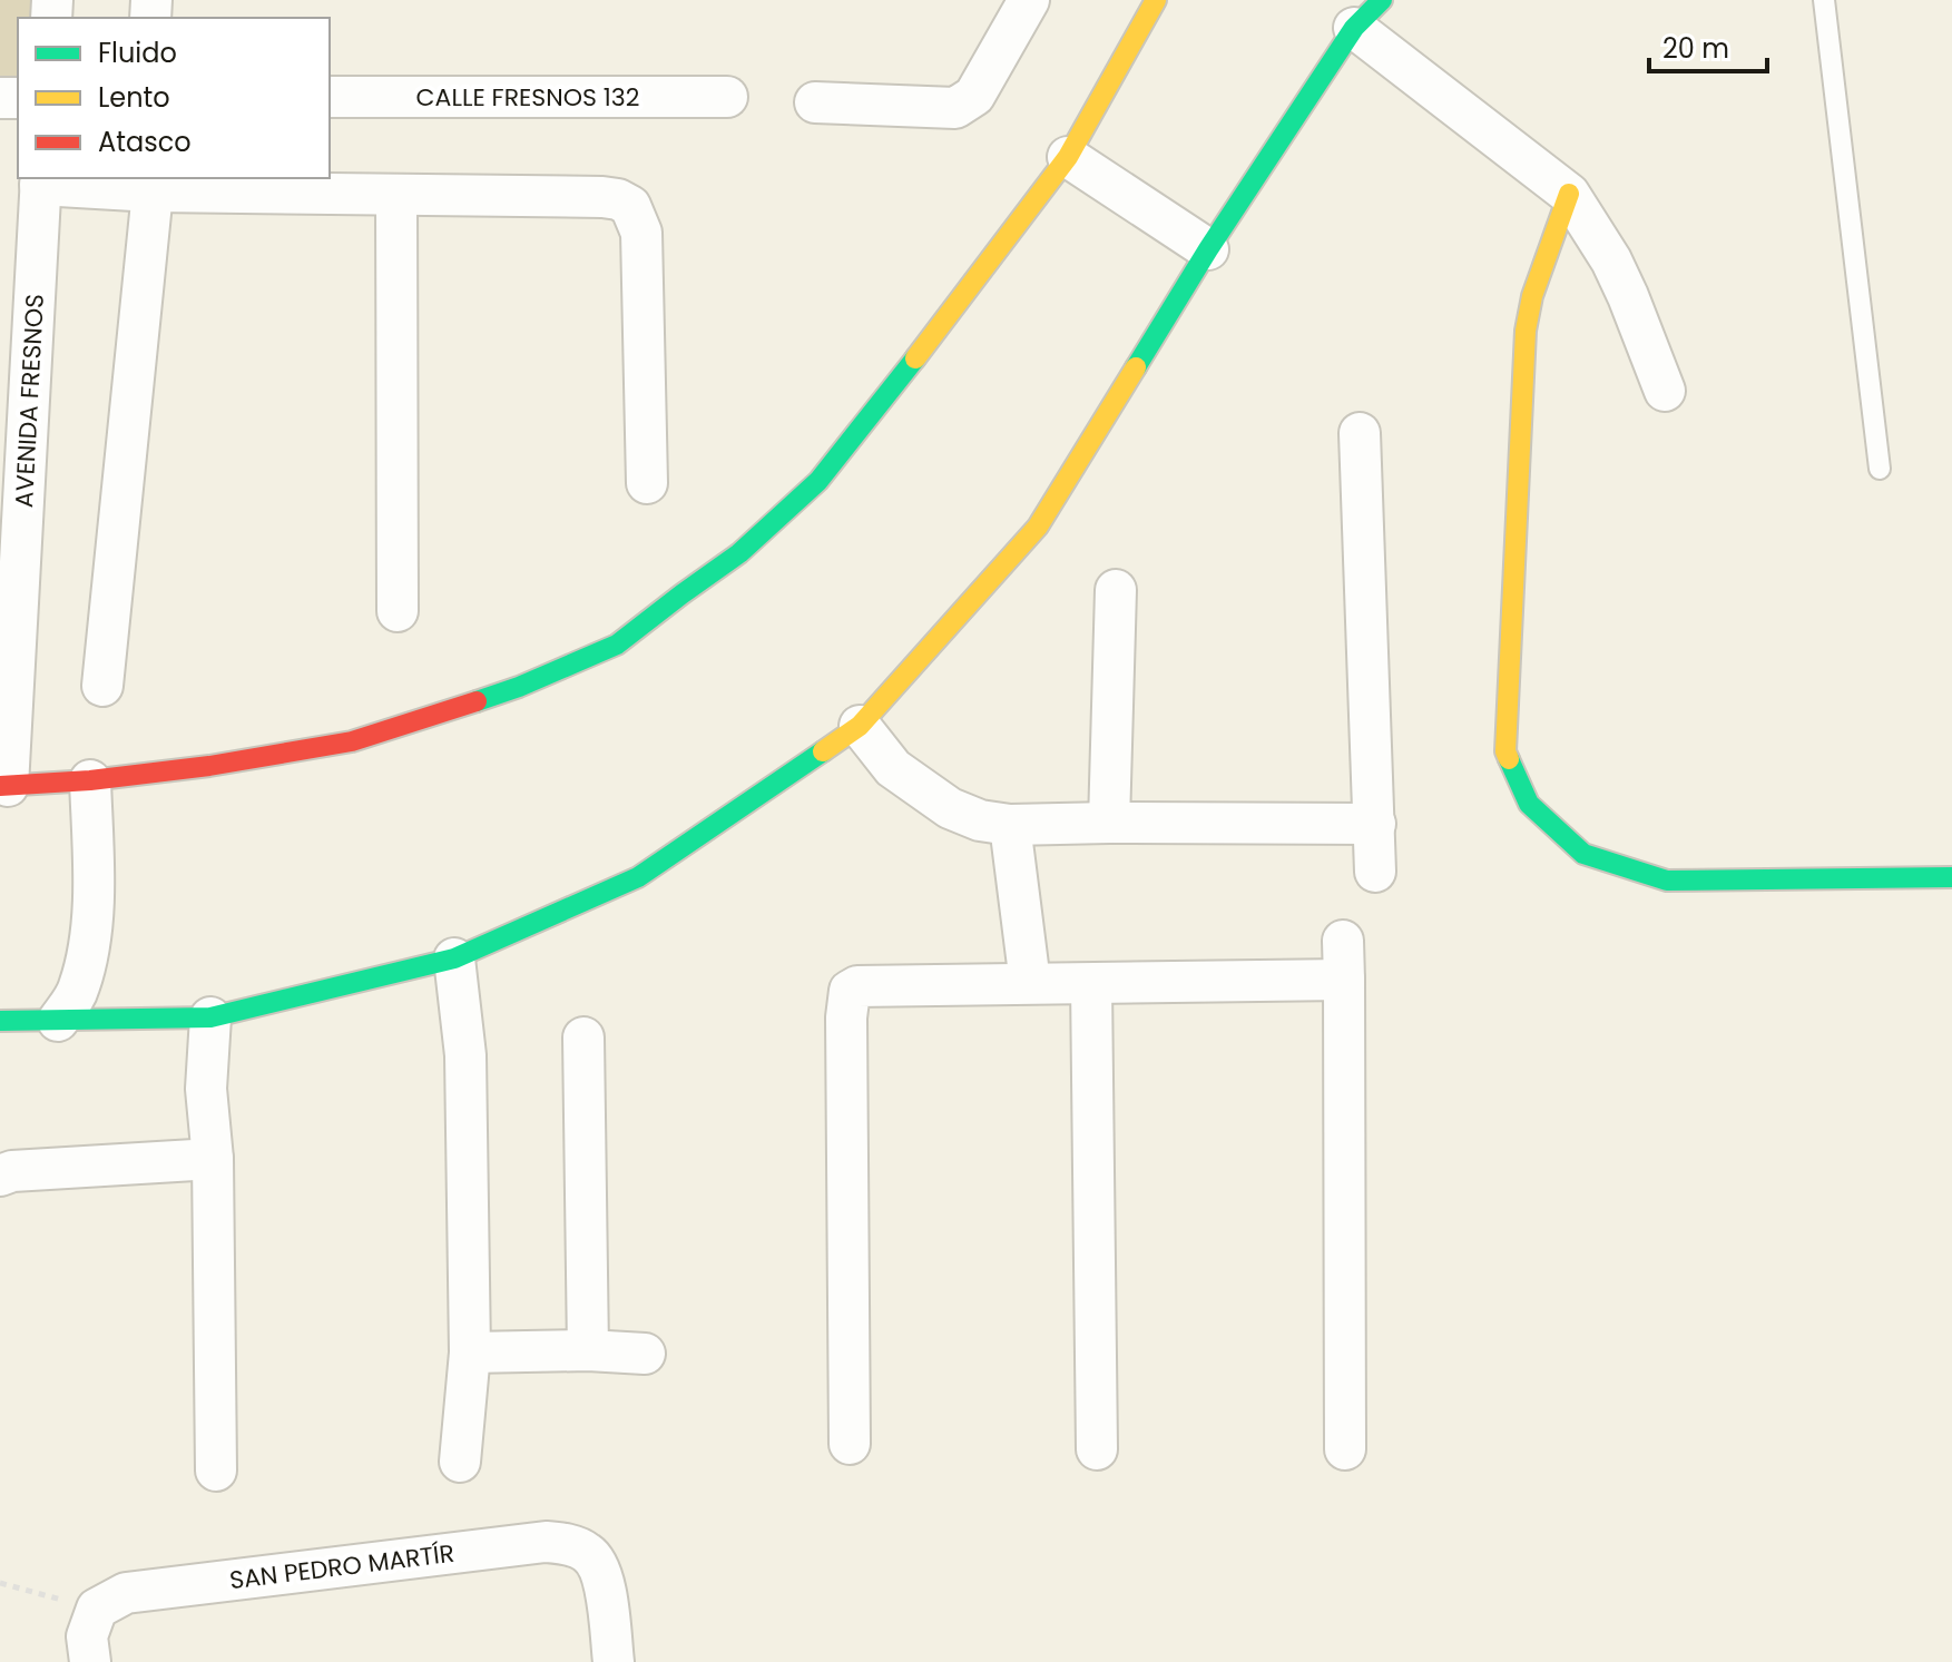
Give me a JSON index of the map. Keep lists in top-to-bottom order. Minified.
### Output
{"streets":{"street":["CALLE FRESNOS 132","AVENIDA FRESNOS","SAN PEDRO MARTÍR"]},"legend":["Fluido","Lento","Atasco"],"scale_bar":"20 m"}
